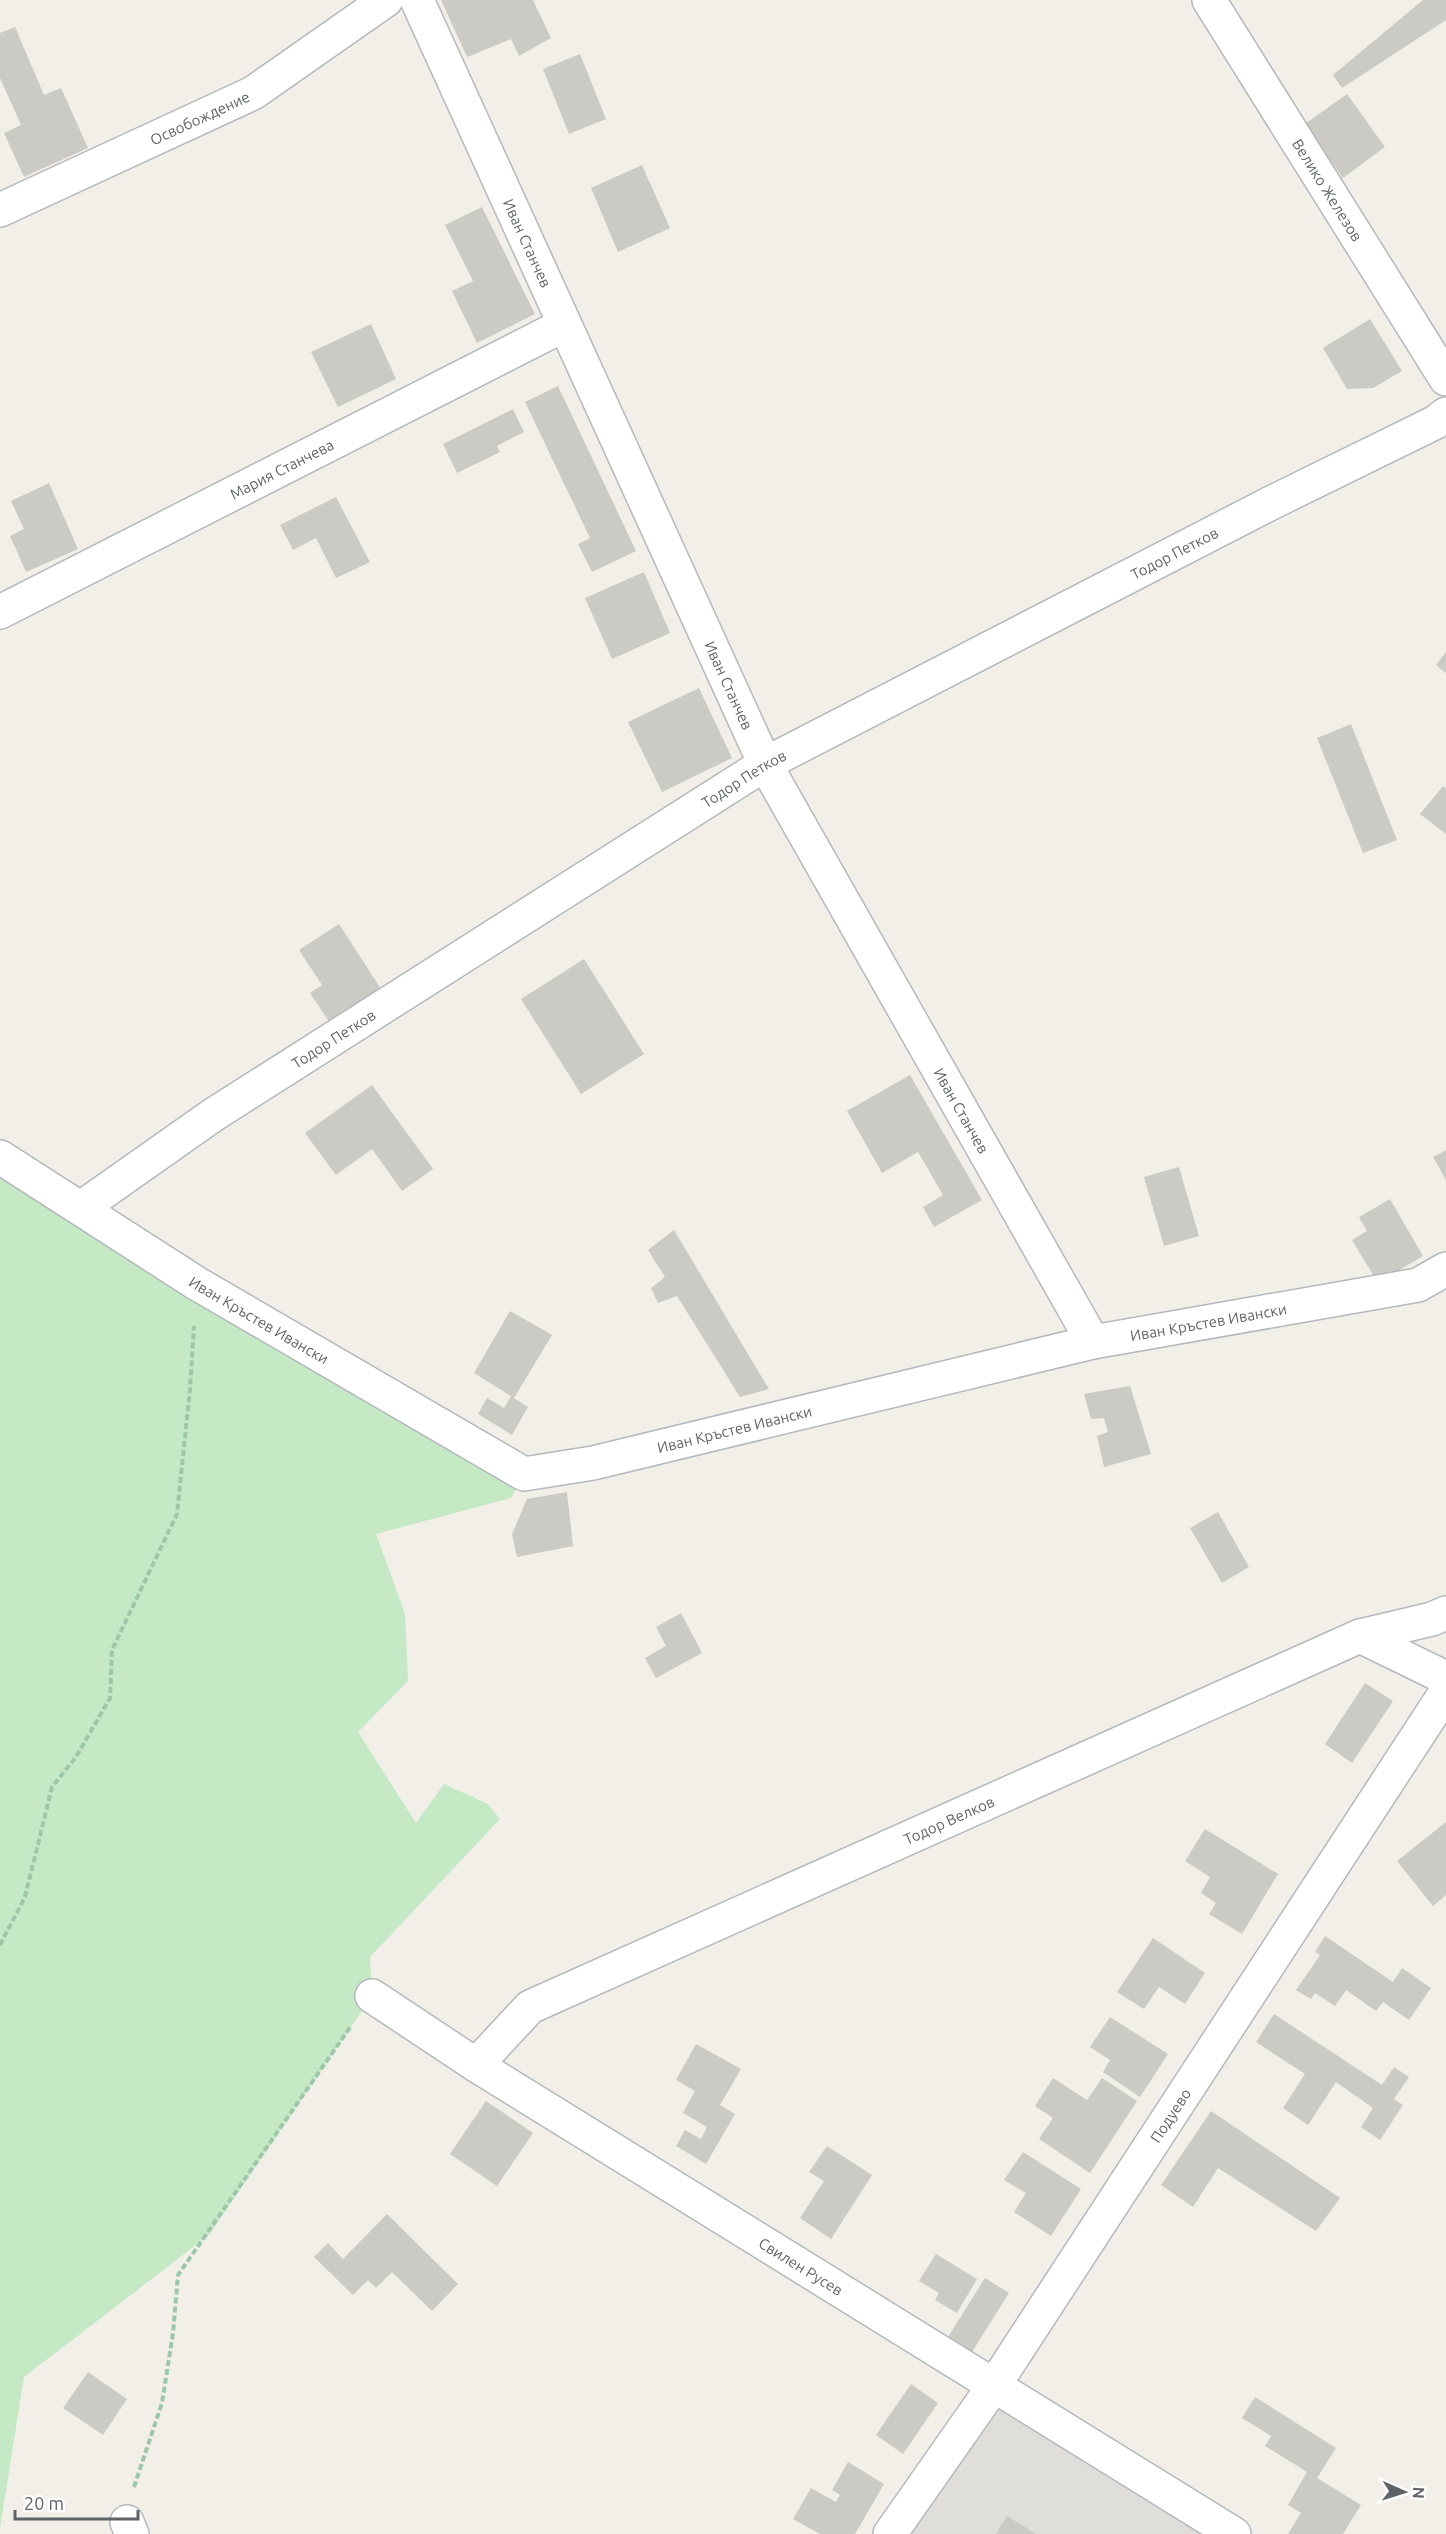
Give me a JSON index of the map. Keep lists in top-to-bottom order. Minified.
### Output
{"streets":{"street":["Освобождение","Велико Железов","Иван Станчев","Мария Станчева","Тодор Петков","Иван Кръстев Ивански","Тодор Велков","Подуево","Свилен Русев"]},"crossings":[["Иван Станчев","Мария Станчева"],["Иван Станчев","Тодор Петков"],["Иван Станчев","Иван Кръстев Ивански"],["Тодор Петков","Иван Кръстев Ивански"],["Тодор Велков","Свилен Русев"],["Подуево","Свилен Русев"]],"scale_bar":"20 m","north":"right"}
